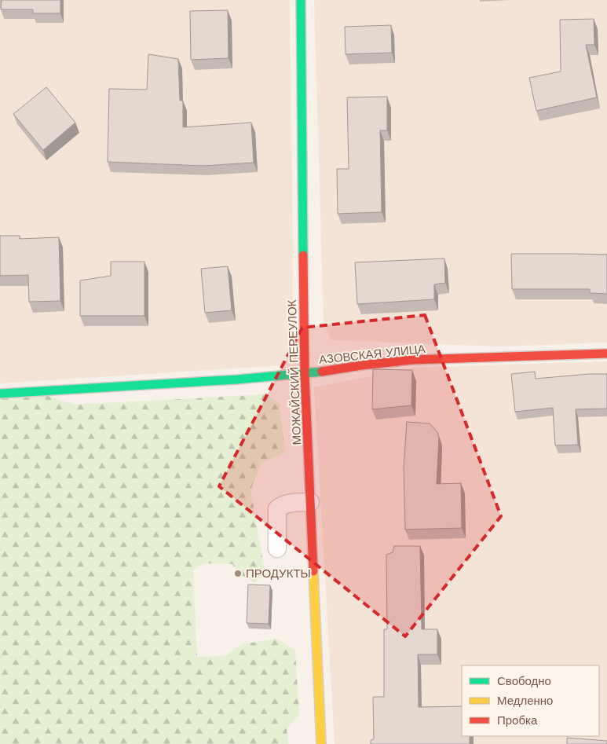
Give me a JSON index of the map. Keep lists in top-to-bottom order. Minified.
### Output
{"streets":{"street":["АЗОВСКАЯ УЛИЦА","МОЖАЙСКИЙ ПЕРЕУЛОК"]},"crossings":[["АЗОВСКАЯ УЛИЦА","МОЖАЙСКИЙ ПЕРЕУЛОК"]],"places":["ПРОДУКТЫ"],"legend":["Свободно","Медленно","Пробка"]}
